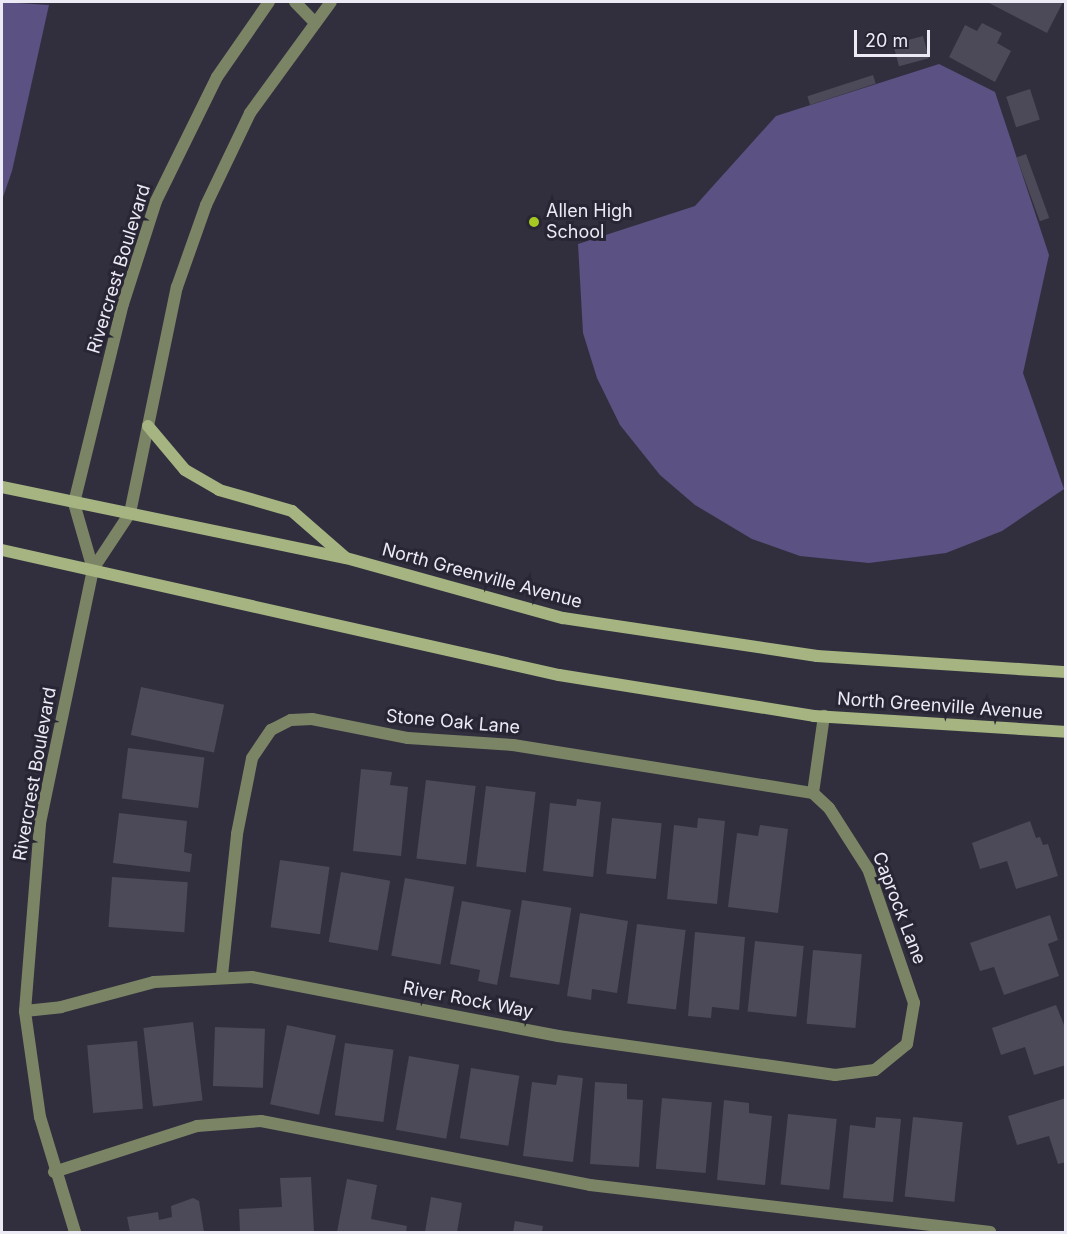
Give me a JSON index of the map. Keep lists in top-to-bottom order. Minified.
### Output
{"streets":{"main road":["North Greenville Avenue"],"street":["Rivercrest Boulevard","Stone Oak Lane","Caprock Lane","River Rock Way"]},"crossings":[["Rivercrest Boulevard","North Greenville Avenue"],["Rivercrest Boulevard","River Rock Way"],["Stone Oak Lane","Caprock Lane"],["Stone Oak Lane","River Rock Way"],["Caprock Lane","River Rock Way"]],"places":["Allen High School"],"scale_bar":"20 m"}
